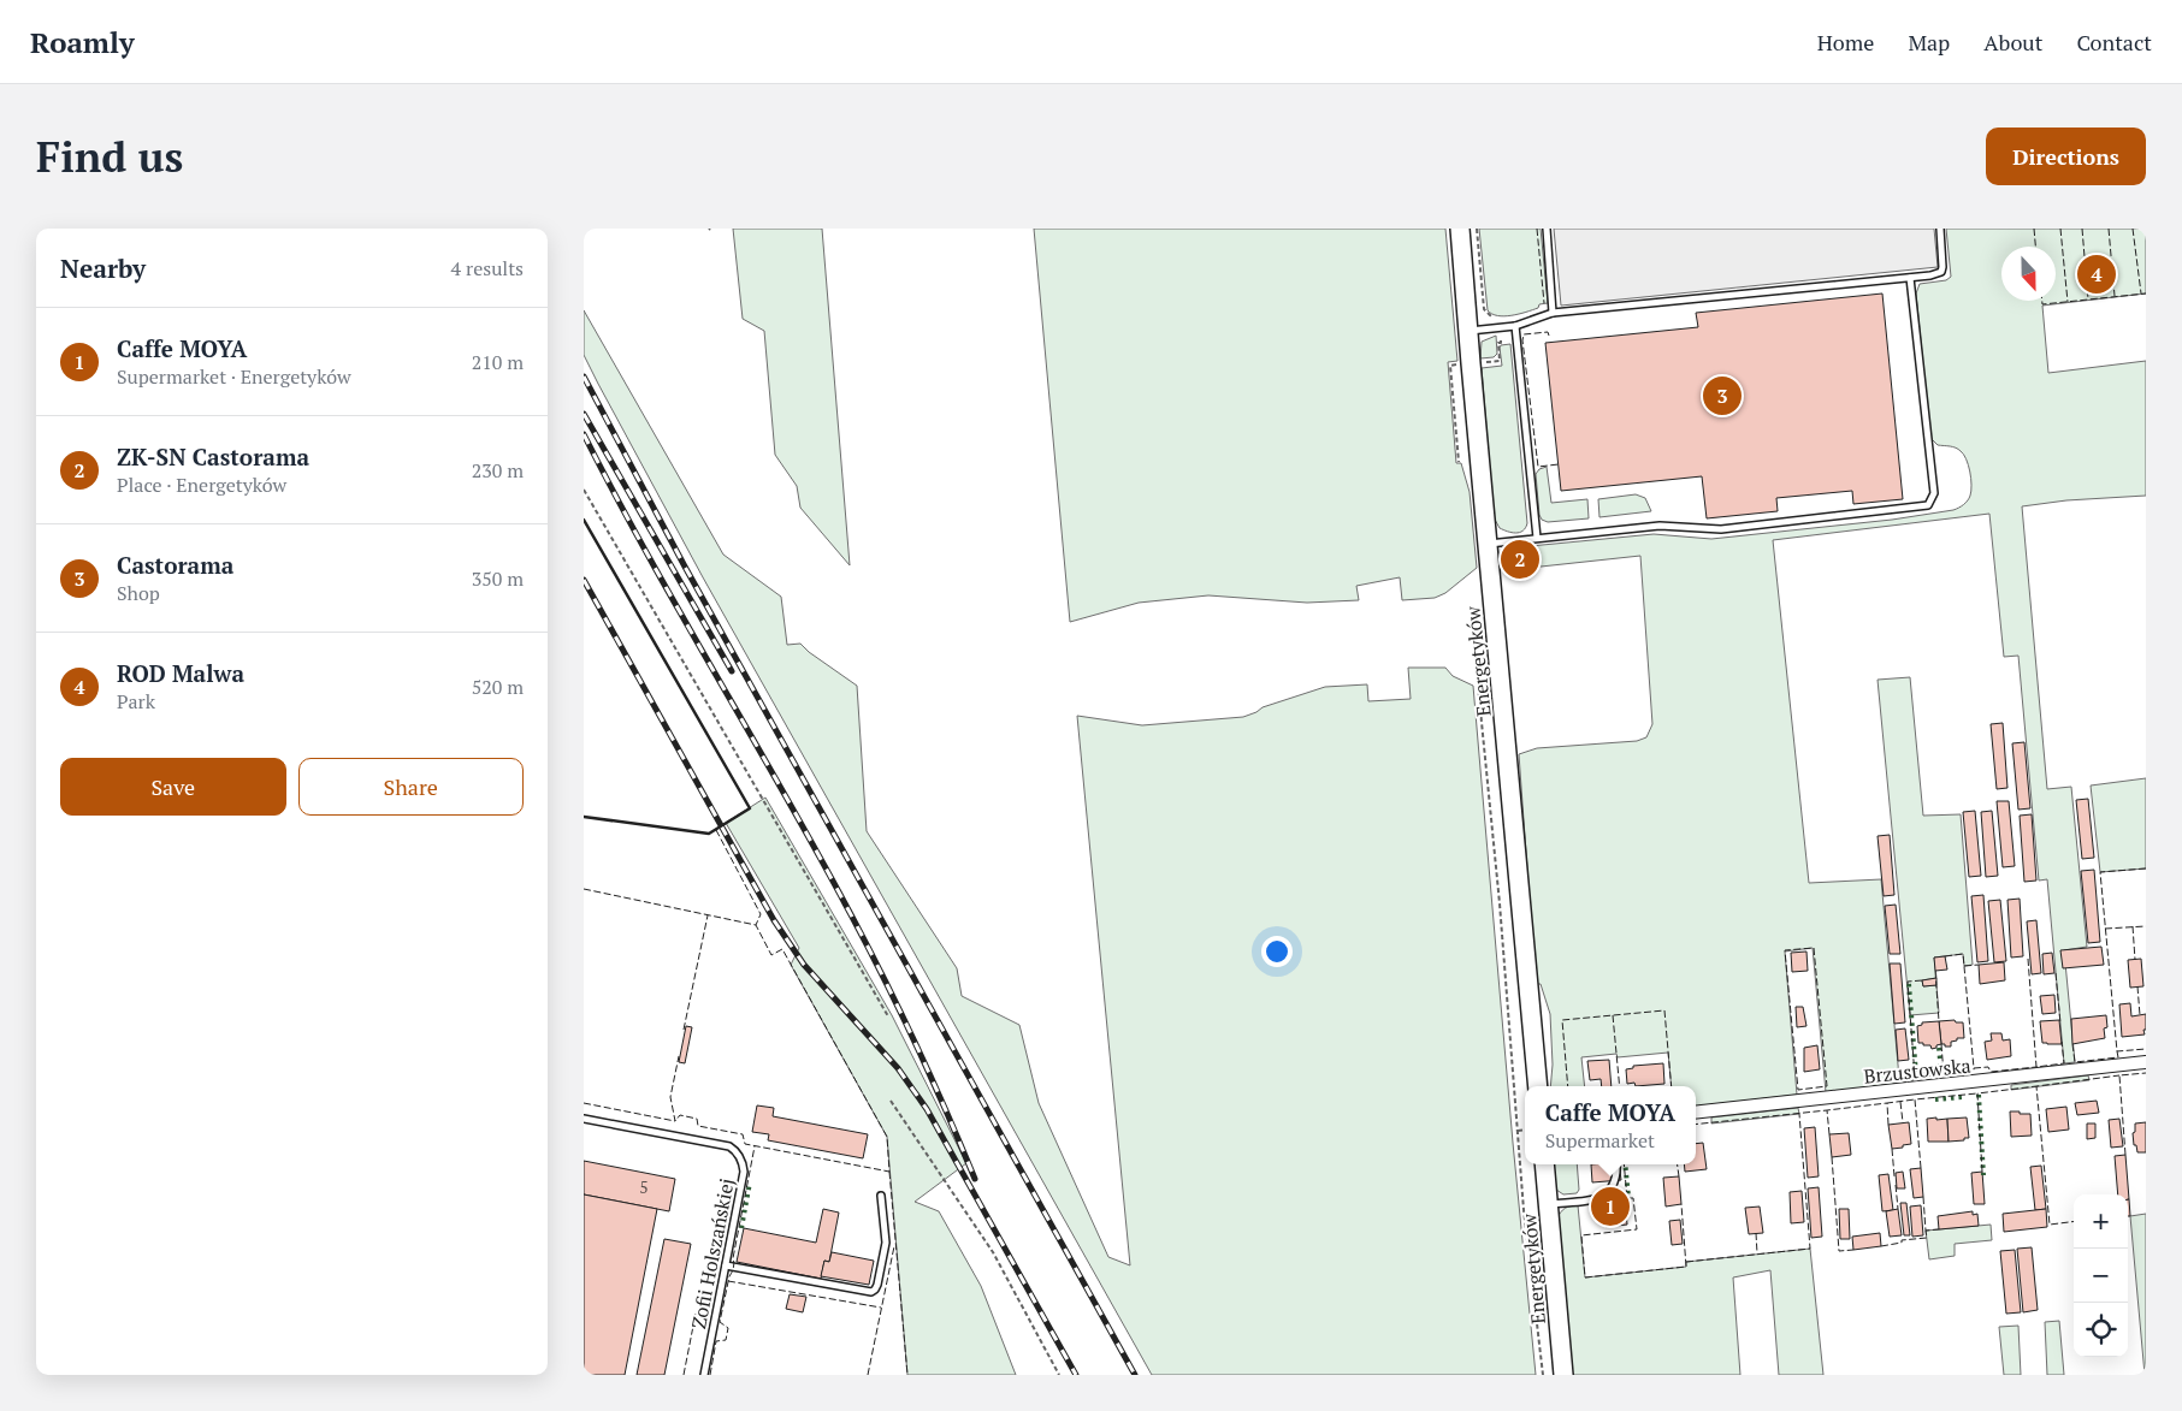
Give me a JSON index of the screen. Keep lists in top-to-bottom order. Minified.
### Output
{"streets":{"main road":["Energetyków"],"street":["Brzustowska"],"lane":["Zofii Holszańskiej"]},"house_numbers":["5"],"north":"bottom","page":{"header":"Roamly","nav":["Home","Map","About","Contact"],"buttons":["Directions",["Save","Share"]],"title":"Find us","heading":["Nearby","4 results"],"pins":["4","3","2","1"],"list":[{"mark":"1","name":"Caffe MOYA","note":"Supermarket · Energetyków","value":"210 m"},{"mark":"2","name":"ZK-SN Castorama","note":"Place · Energetyków","value":"230 m"},{"mark":"3","name":"Castorama","note":"Shop","value":"350 m"},{"mark":"4","name":"ROD Malwa","note":"Park","value":"520 m"}],"popup":["Caffe MOYA","Supermarket"],"map_buttons":["+","−"]}}
